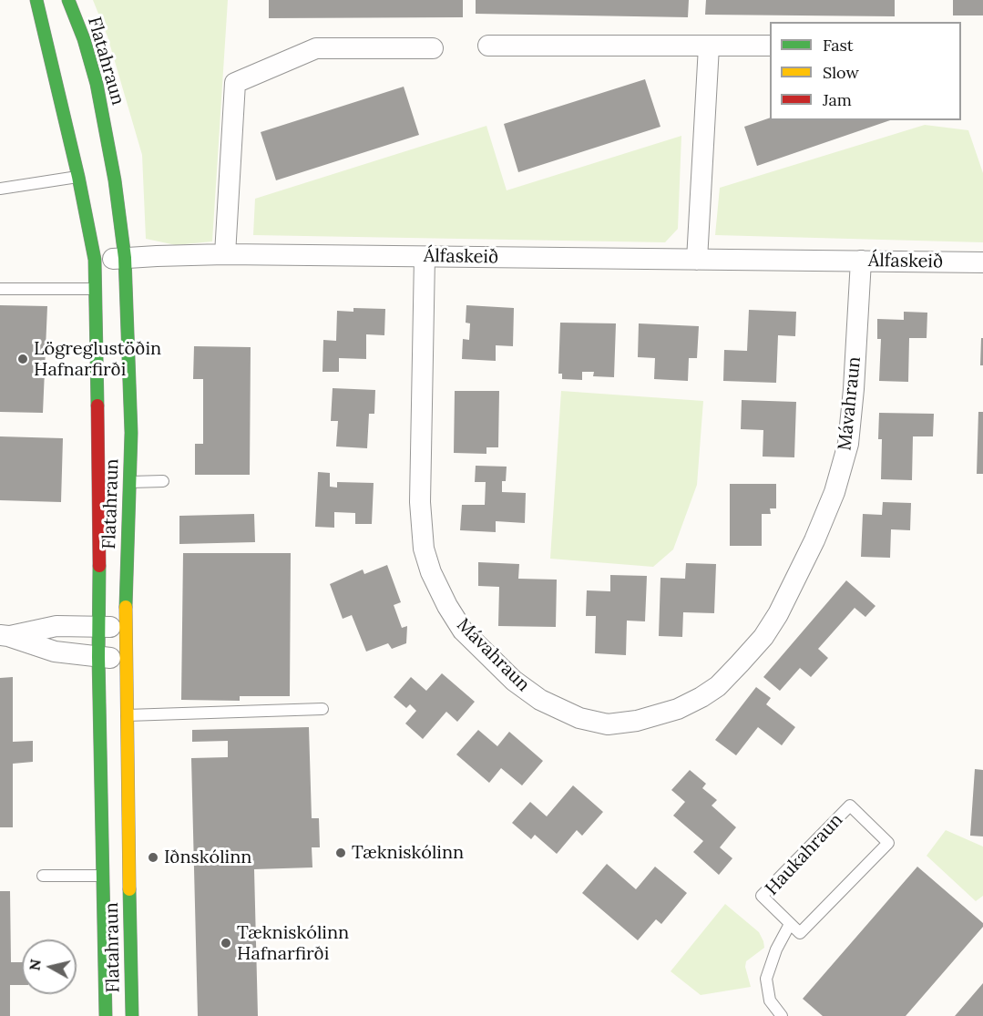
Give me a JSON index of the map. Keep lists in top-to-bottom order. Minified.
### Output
{"streets":{"street":["Flatahraun","Álfaskeið","Mávahraun"],"lane":["Haukahraun"]},"crossings":[["Flatahraun","Álfaskeið"],["Álfaskeið","Mávahraun"]],"places":["Lögreglustöðin Hafnarfirði","Tækniskólinn","Iðnskólinn","Tækniskólinn Hafnarfirði"],"legend":["Fast","Slow","Jam"],"north":"left"}
